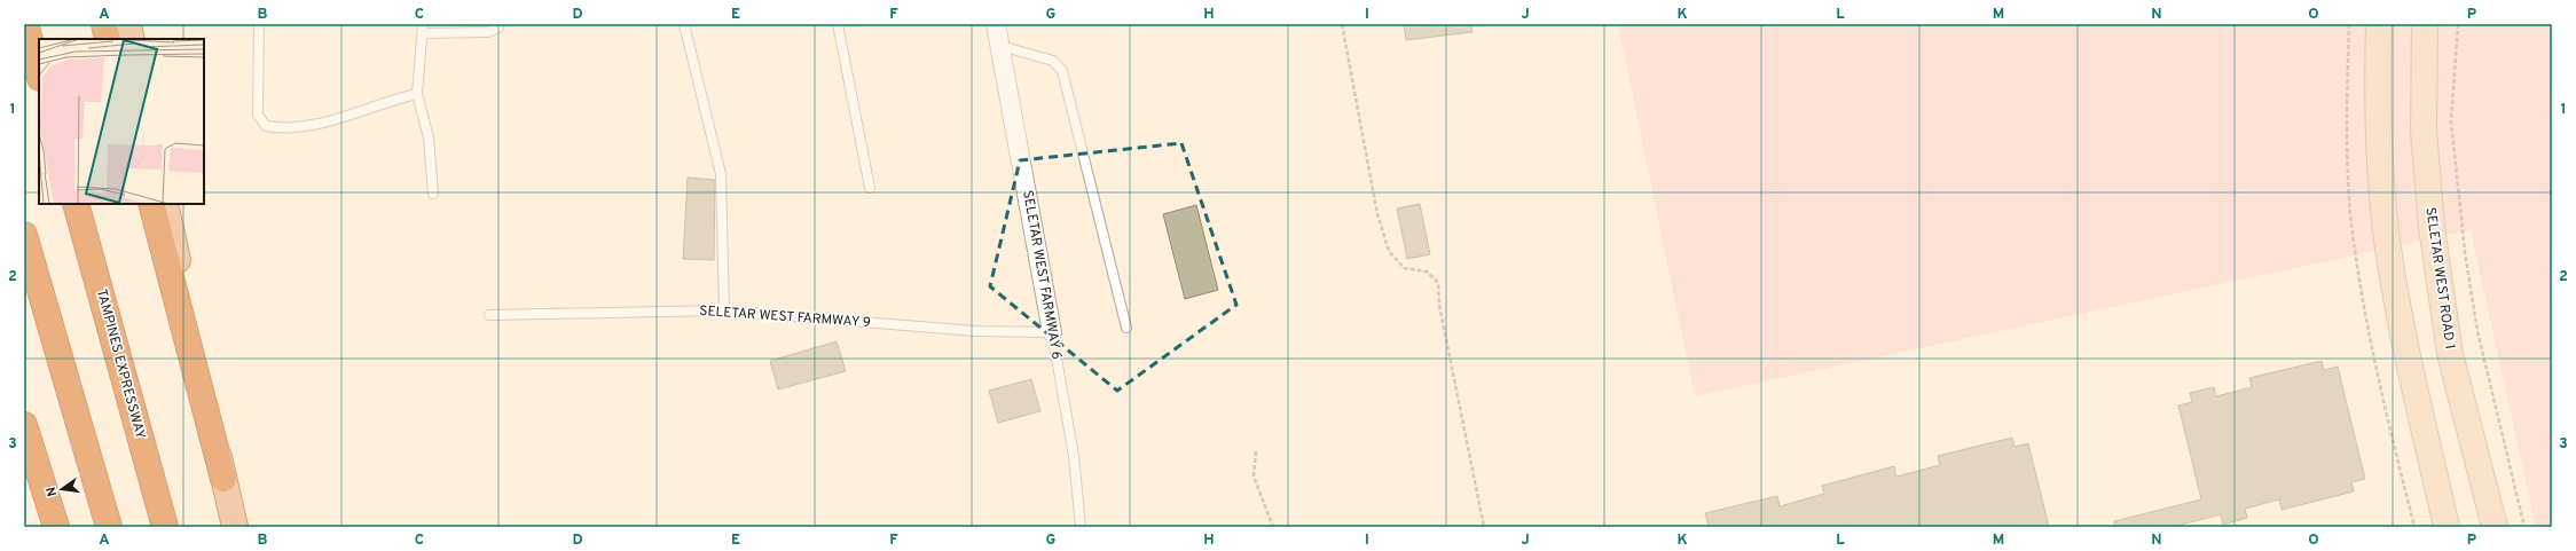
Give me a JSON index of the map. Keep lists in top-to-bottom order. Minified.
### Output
{"streets":{"highway":["TAMPINES EXPRESSWAY"],"main road":["SELETAR WEST ROAD 1"],"street":["SELETAR WEST FARMWAY 6"],"lane":["SELETAR WEST FARMWAY 9"]},"crossings":[["SELETAR WEST FARMWAY 6","SELETAR WEST FARMWAY 9"]],"north":"left","grid":{"columns":["A","B","C","D","E","F","G","H","I","J","K","L","M","N","O","P"],"rows":["1","2","3"]}}
